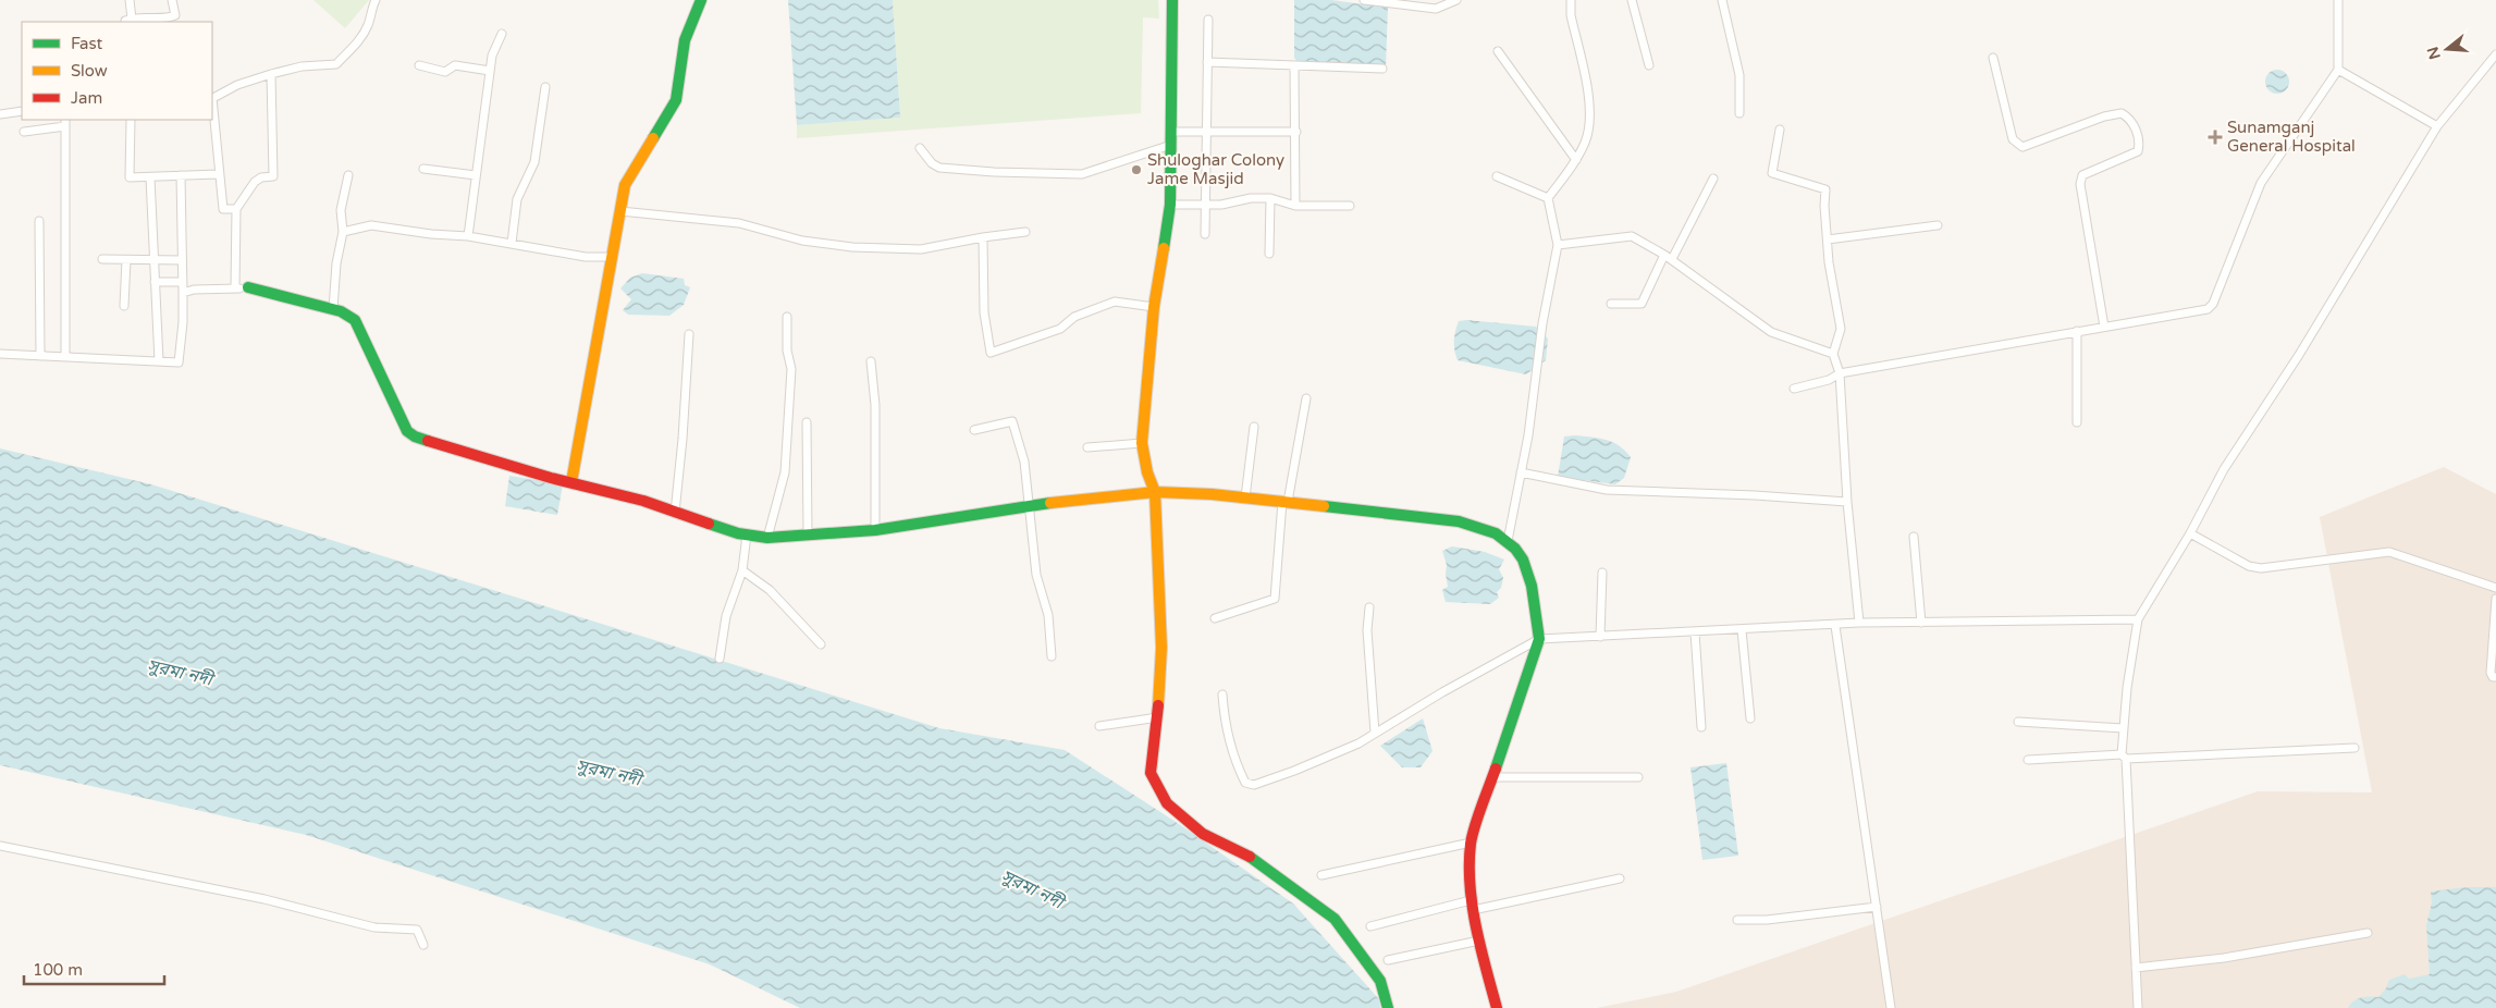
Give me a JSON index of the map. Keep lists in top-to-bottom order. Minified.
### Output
{"water":["সুরমা নদী"],"places":{"health":["Sunamganj General Hospital"],"other":["Shuloghar Colony Jame Masjid"]},"legend":["Fast","Slow","Jam"],"scale_bar":"100 m","north":"left"}
